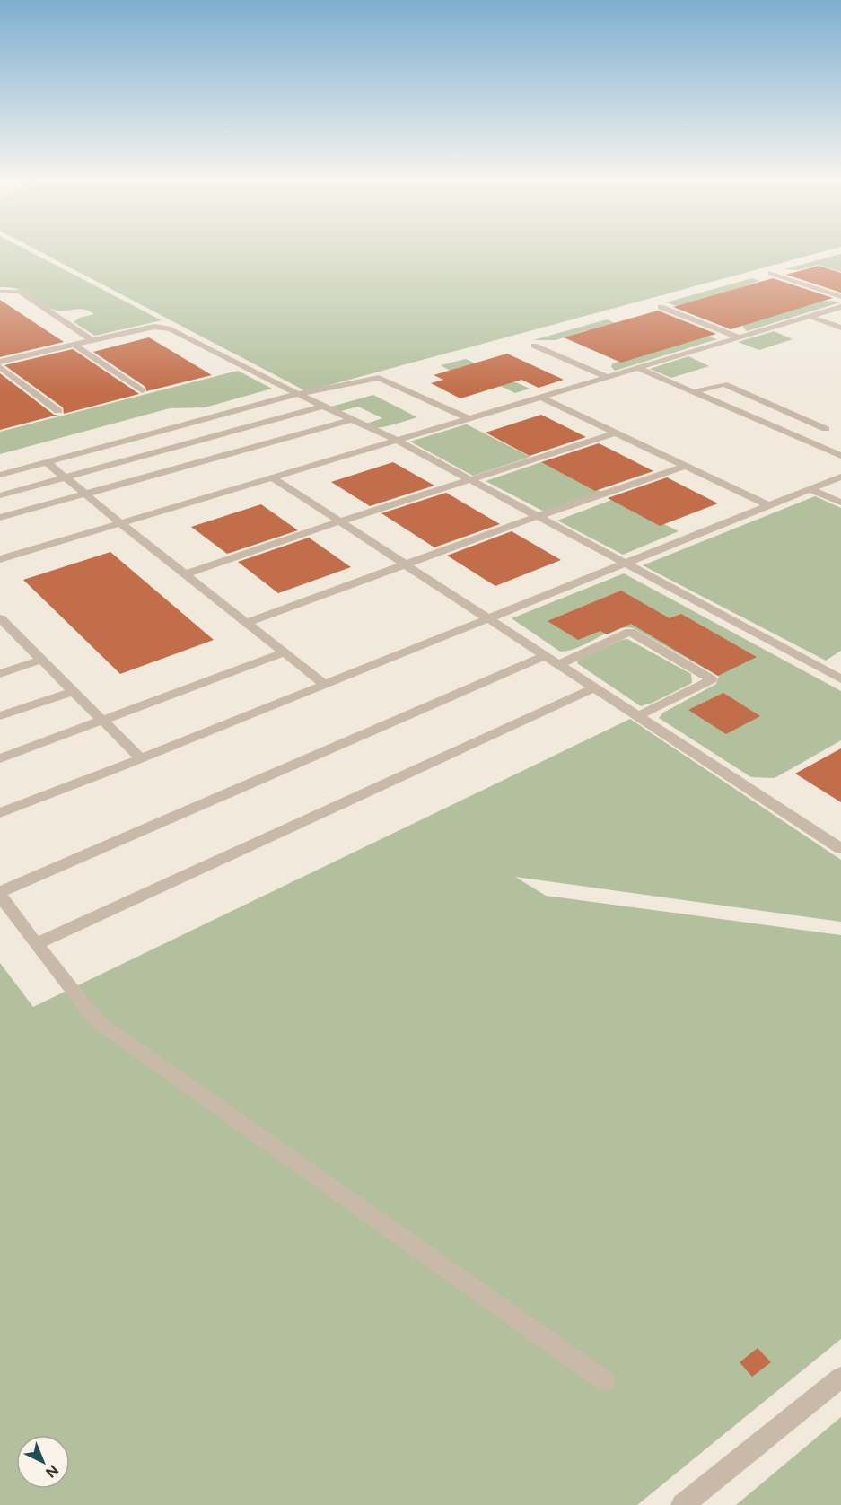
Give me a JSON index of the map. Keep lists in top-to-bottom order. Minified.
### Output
{"north":"bottom right"}
